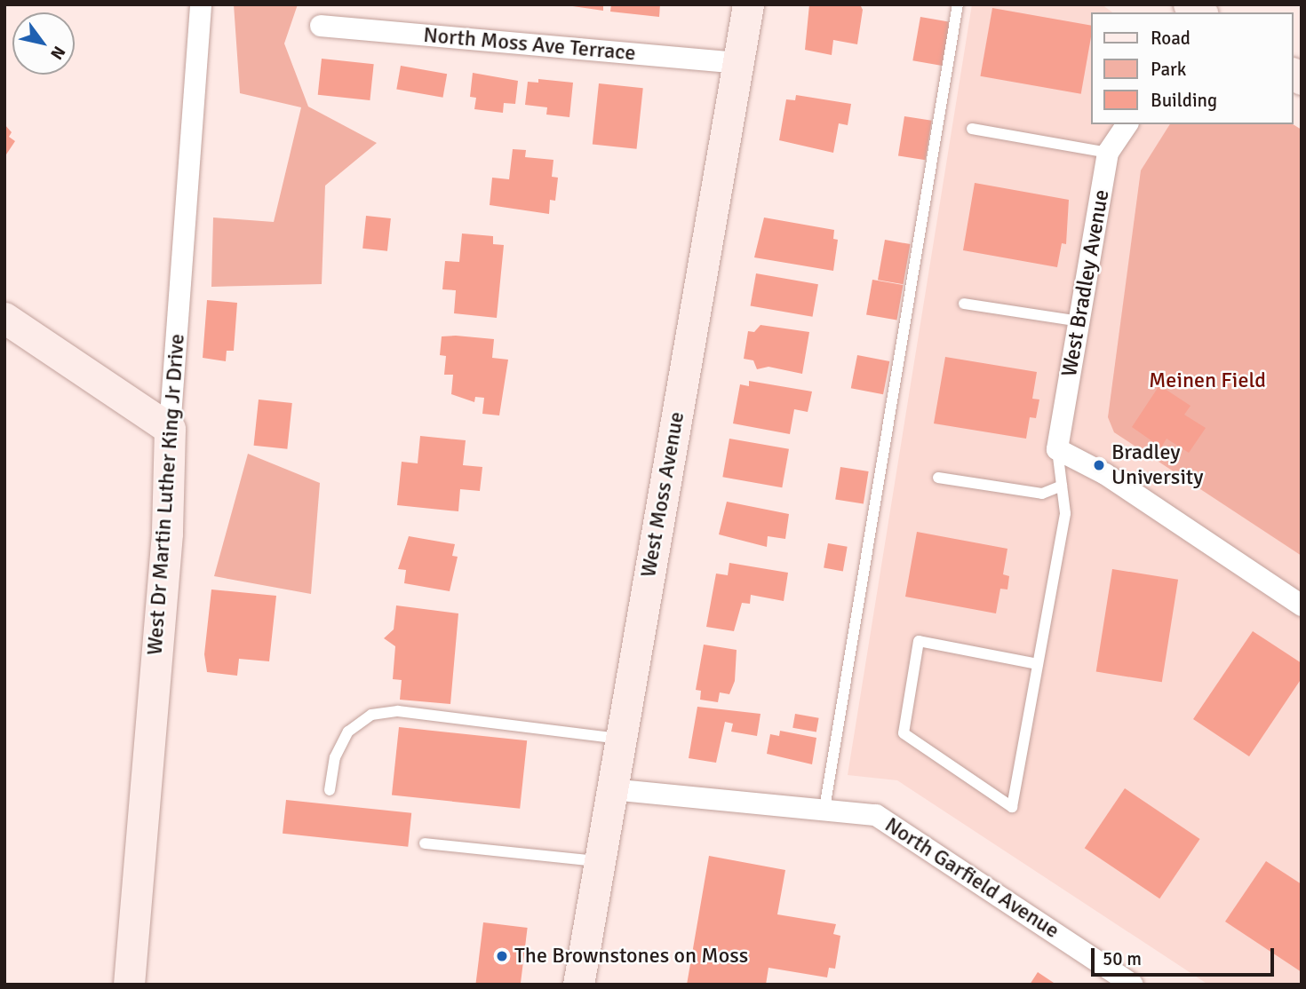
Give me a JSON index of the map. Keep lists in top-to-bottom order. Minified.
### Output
{"streets":{"street":["North Moss Ave Terrace","West Bradley Avenue","West Dr Martin Luther King Jr Drive","West Moss Avenue","North Garfield Avenue"]},"crossings":[["North Moss Ave Terrace","West Moss Avenue"],["West Moss Avenue","North Garfield Avenue"]],"parks":["Meinen Field"],"places":["Bradley University","The Brownstones on Moss"],"legend":["Road","Park","Building"],"scale_bar":"50 m","north":"bottom right"}
